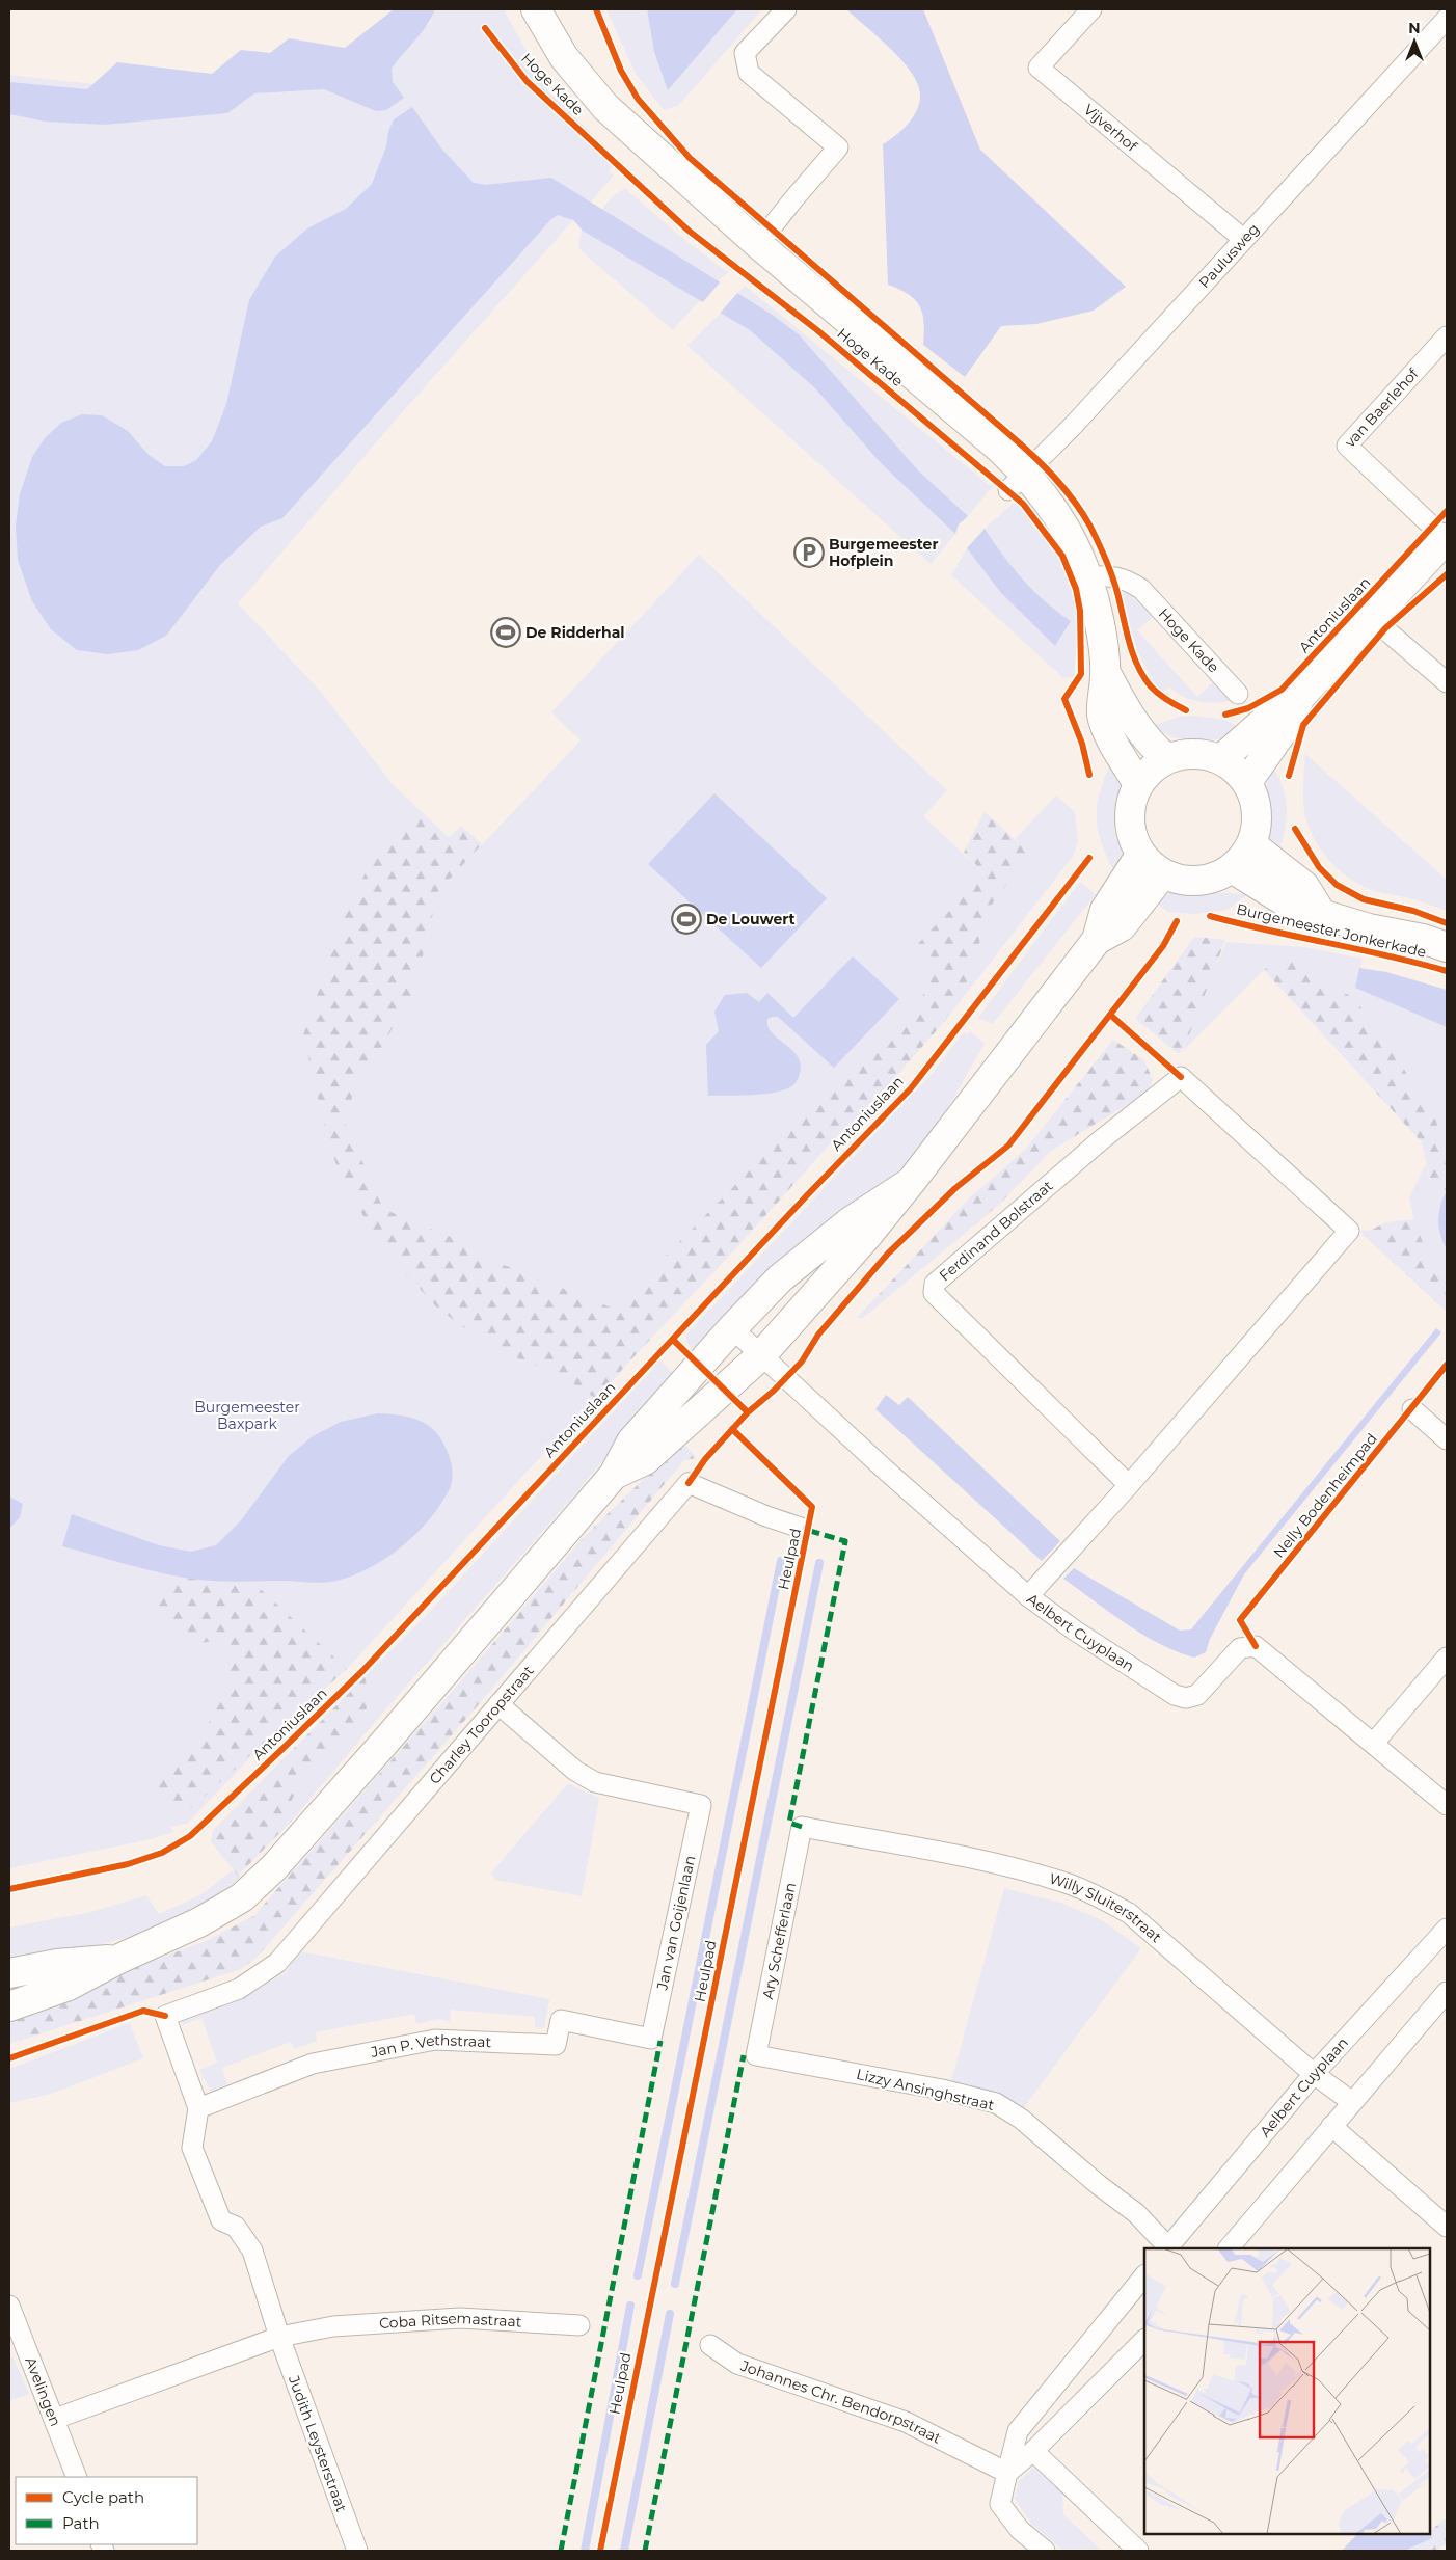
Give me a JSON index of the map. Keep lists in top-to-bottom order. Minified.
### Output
{"streets":{"main road":["Hoge Kade","Burgemeester Jonkerkade"],"street":["Vijverhof","Paulusweg","van Baerlehof","Ferdinand Bolstraat","Aelbert Cuyplaan","Charley Tooropstraat","Willy Sluiterstraat","Jan van Goijenlaan","Ary Schefferlaan","Jan P. Vethstraat","Lizzy Ansinghstraat","Coba Ritsemastraat","Avelingen","Johannes Chr. Bendorpstraat","Judith Leysterstraat"],"cycle path":["Antoniuslaan","Nelly Bodenheimpad","Heulpad"]},"crossings":[["Hoge Kade","Paulusweg"],["Hoge Kade","Burgemeester Jonkerkade"],["Vijverhof","Paulusweg"],["Ferdinand Bolstraat","Aelbert Cuyplaan"],["Aelbert Cuyplaan","Willy Sluiterstraat"],["Aelbert Cuyplaan","Lizzy Ansinghstraat"],["Charley Tooropstraat","Jan van Goijenlaan"],["Charley Tooropstraat","Jan P. Vethstraat"],["Willy Sluiterstraat","Ary Schefferlaan"],["Jan van Goijenlaan","Jan P. Vethstraat"],["Ary Schefferlaan","Lizzy Ansinghstraat"],["Coba Ritsemastraat","Avelingen"],["Coba Ritsemastraat","Judith Leysterstraat"]],"parks":["Burgemeester Baxpark"],"places":{"parking":["Burgemeester Hofplein"],"sports":["De Ridderhal","De Louwert"]},"legend":["Cycle path","Path"],"north":"top"}
